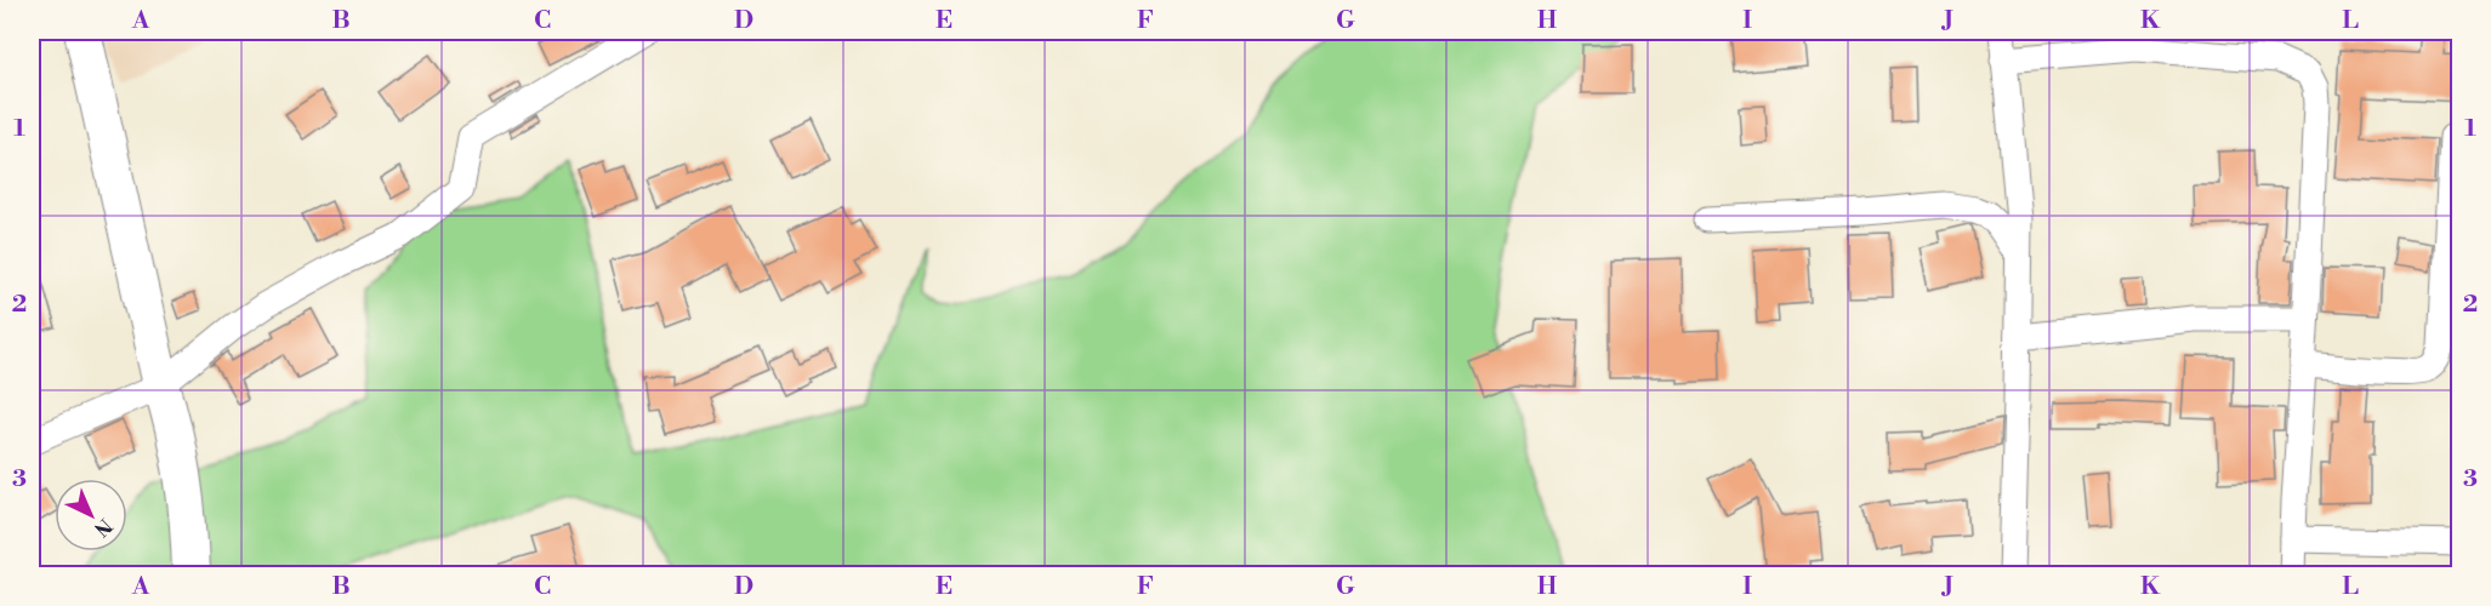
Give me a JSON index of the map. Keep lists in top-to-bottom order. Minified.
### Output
{"north":"bottom right","grid":{"columns":["A","B","C","D","E","F","G","H","I","J","K","L"],"rows":["1","2","3"]}}
